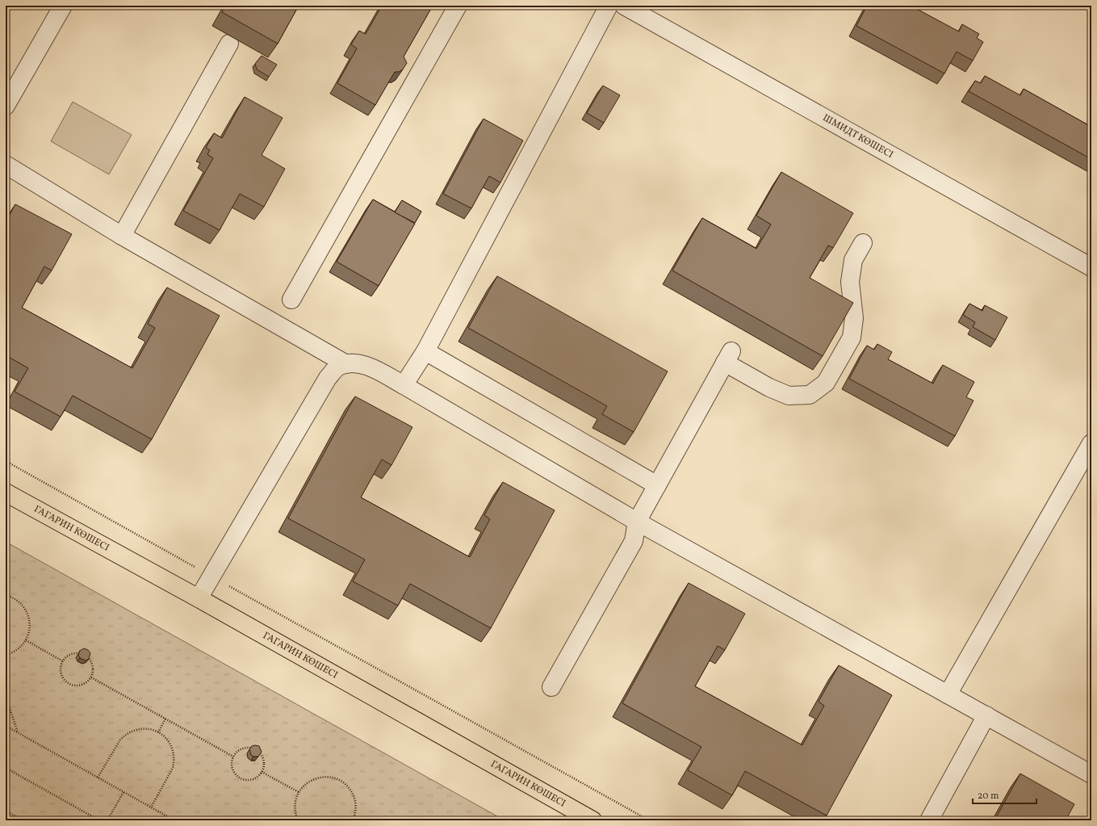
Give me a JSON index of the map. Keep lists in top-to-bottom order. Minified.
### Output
{"streets":{"main road":["ГАГАРИН КӨШЕСІ"],"street":["ШМИДТ КӨШЕСІ"]},"scale_bar":"20 m"}
